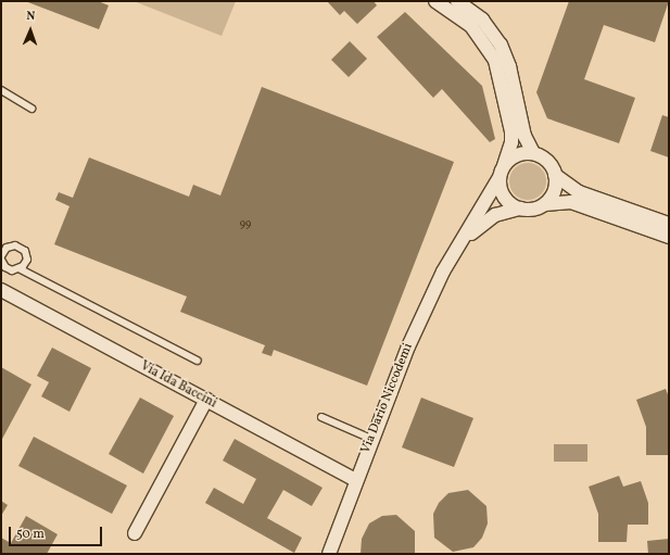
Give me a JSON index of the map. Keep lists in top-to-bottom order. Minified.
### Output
{"streets":{"street":["Via Ida Baccini","Via Dario Niccodemi"]},"crossings":[["Via Ida Baccini","Via Dario Niccodemi"]],"house_numbers":["99"],"scale_bar":"50 m","north":"top"}
